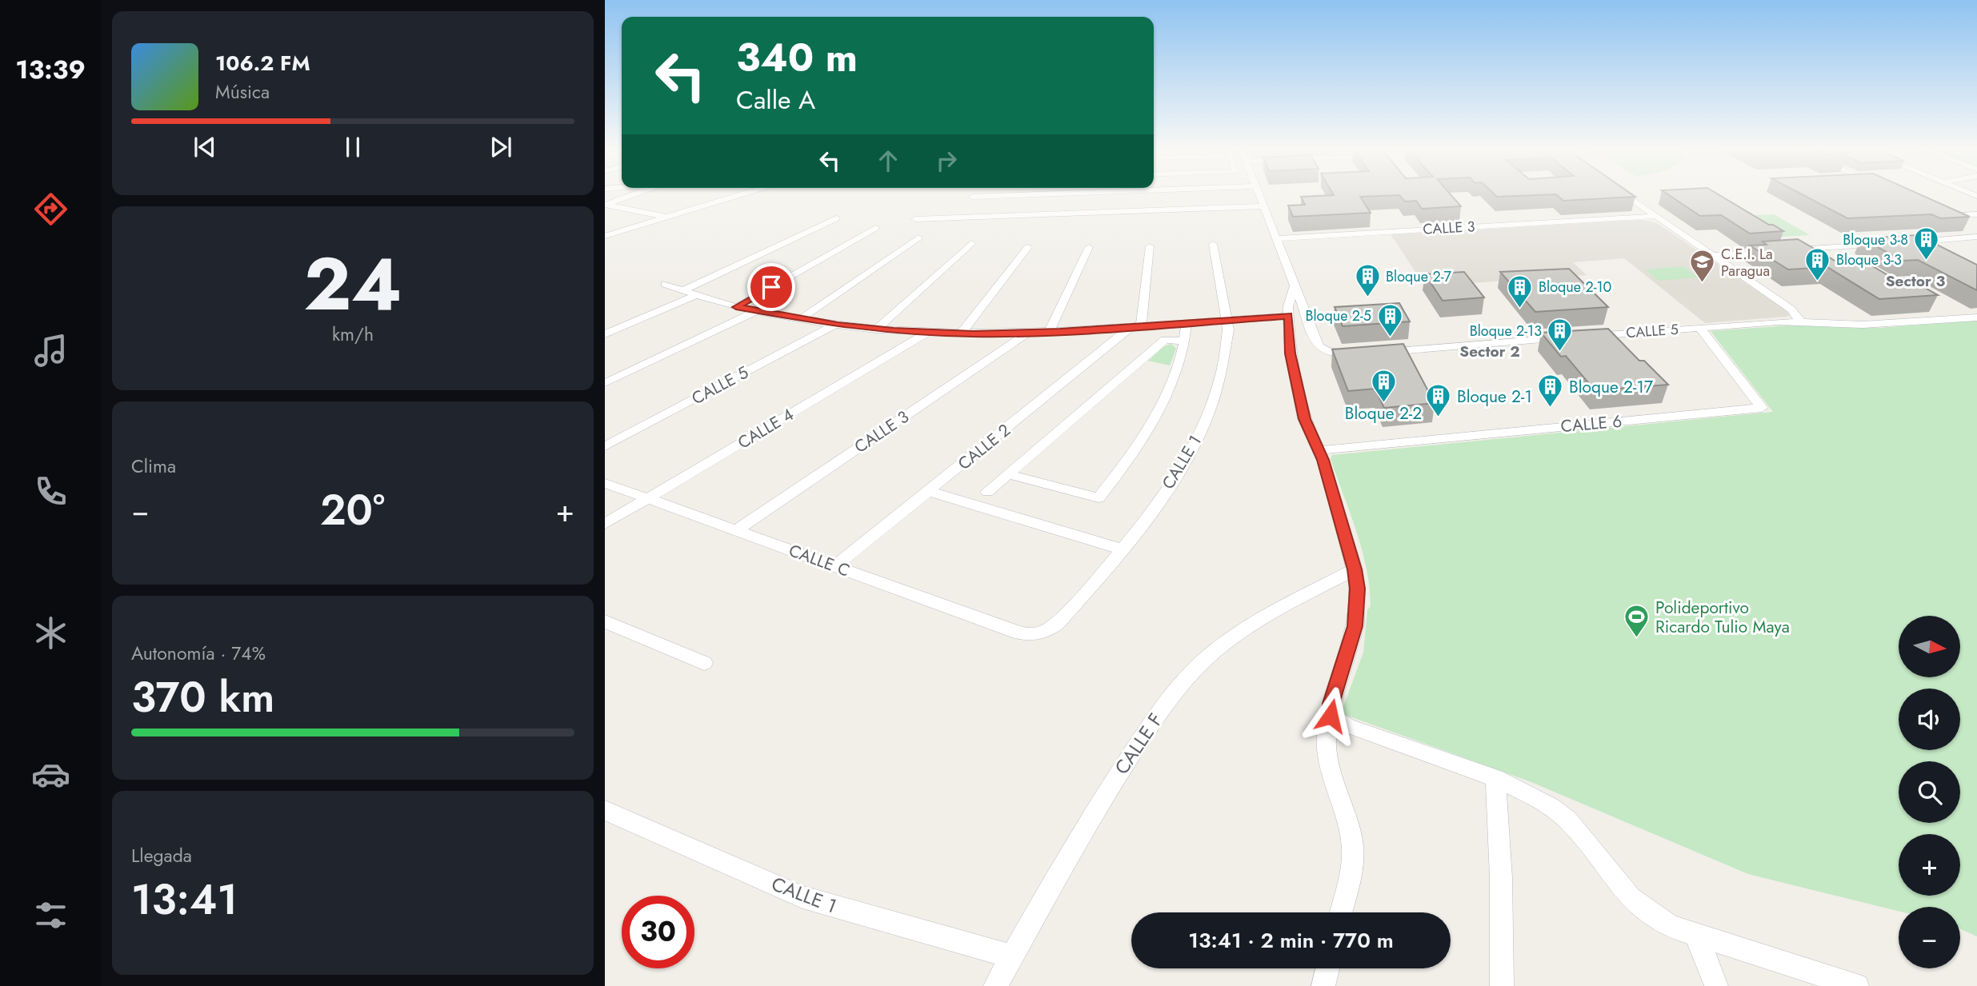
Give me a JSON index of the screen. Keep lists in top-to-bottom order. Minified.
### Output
{"streets":{"street":["CALLE 3","CALLE 5","CALLE 6","CALLE 4","CALLE 2","CALLE 1","CALLE C","CALLE F"]},"crossings":[["CALLE 3","CALLE C"],["CALLE 5","CALLE 6"],["CALLE 4","CALLE C"],["CALLE 2","CALLE C"],["CALLE 1","CALLE C"],["CALLE 1","CALLE F"]],"districts":["Sector 3","Sector 2"],"places":{"building":["Bloque 3-8","Bloque 3-3","Bloque 2-7","Bloque 2-10","Bloque 2-5","Bloque 2-13","Bloque 2-2","Bloque 2-17","Bloque 2-1"],"school or university":["C.E.I. La Paragua"],"sports":["Polideportivo Ricardo Tulio Maya"]},"north":"right","page":{"tabs":"13:39","turn":["340 m","Calle A"],"song":["106.2 FM","Música"],"tile":[["24","km/h"],"Clima",["Autonomía · 74%","370 km"],["Llegada","13:41"]],"heat":["−","20°","+"],"map_buttons":["+","−"],"limit":"30","trip":"13:41 · 2 min · 770 m"}}
